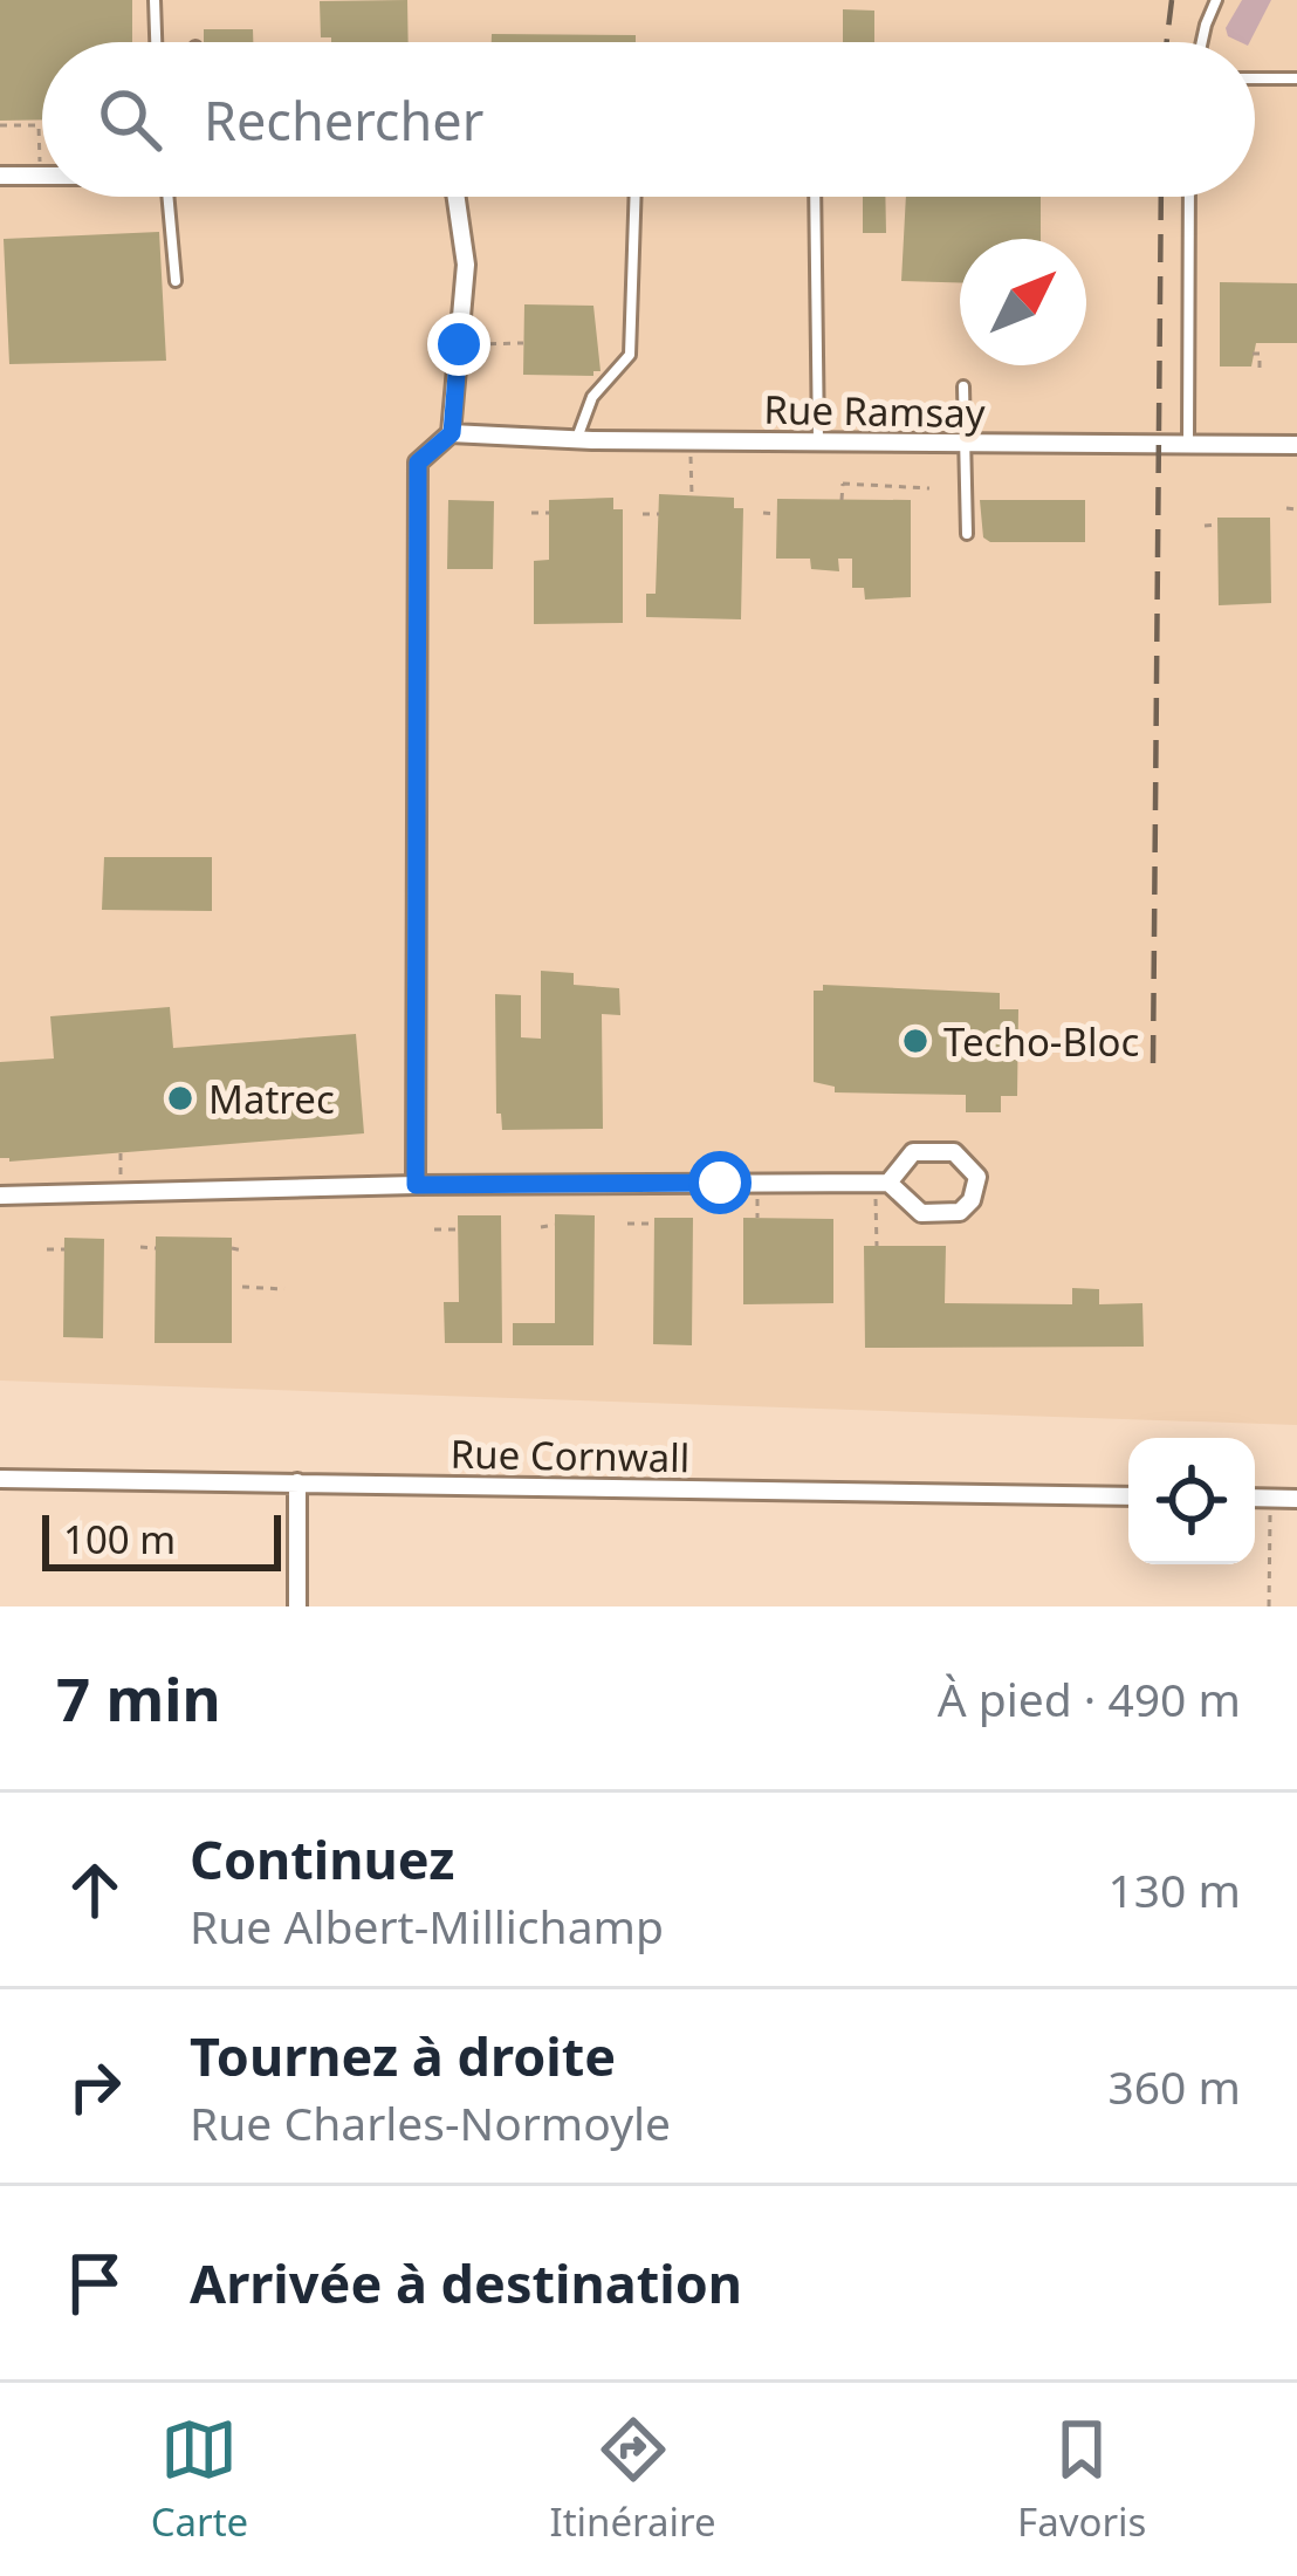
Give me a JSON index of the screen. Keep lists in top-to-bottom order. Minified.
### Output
{"streets":{"street":["Rue Ramsay","Rue Cornwall"]},"places":["Techo-Bloc","Matrec"],"scale_bar":"100 m","north":"top right","page":{"search":"Rechercher","scale":"100 m","heading":["7 min","À pied · 490 m"],"list":[["Continuez","Rue Albert-Millichamp","130 m"],["Tournez à droite","Rue Charles-Normoyle","360 m"],"Arrivée à destination"],"nav":["Carte","Itinéraire","Favoris"]}}
